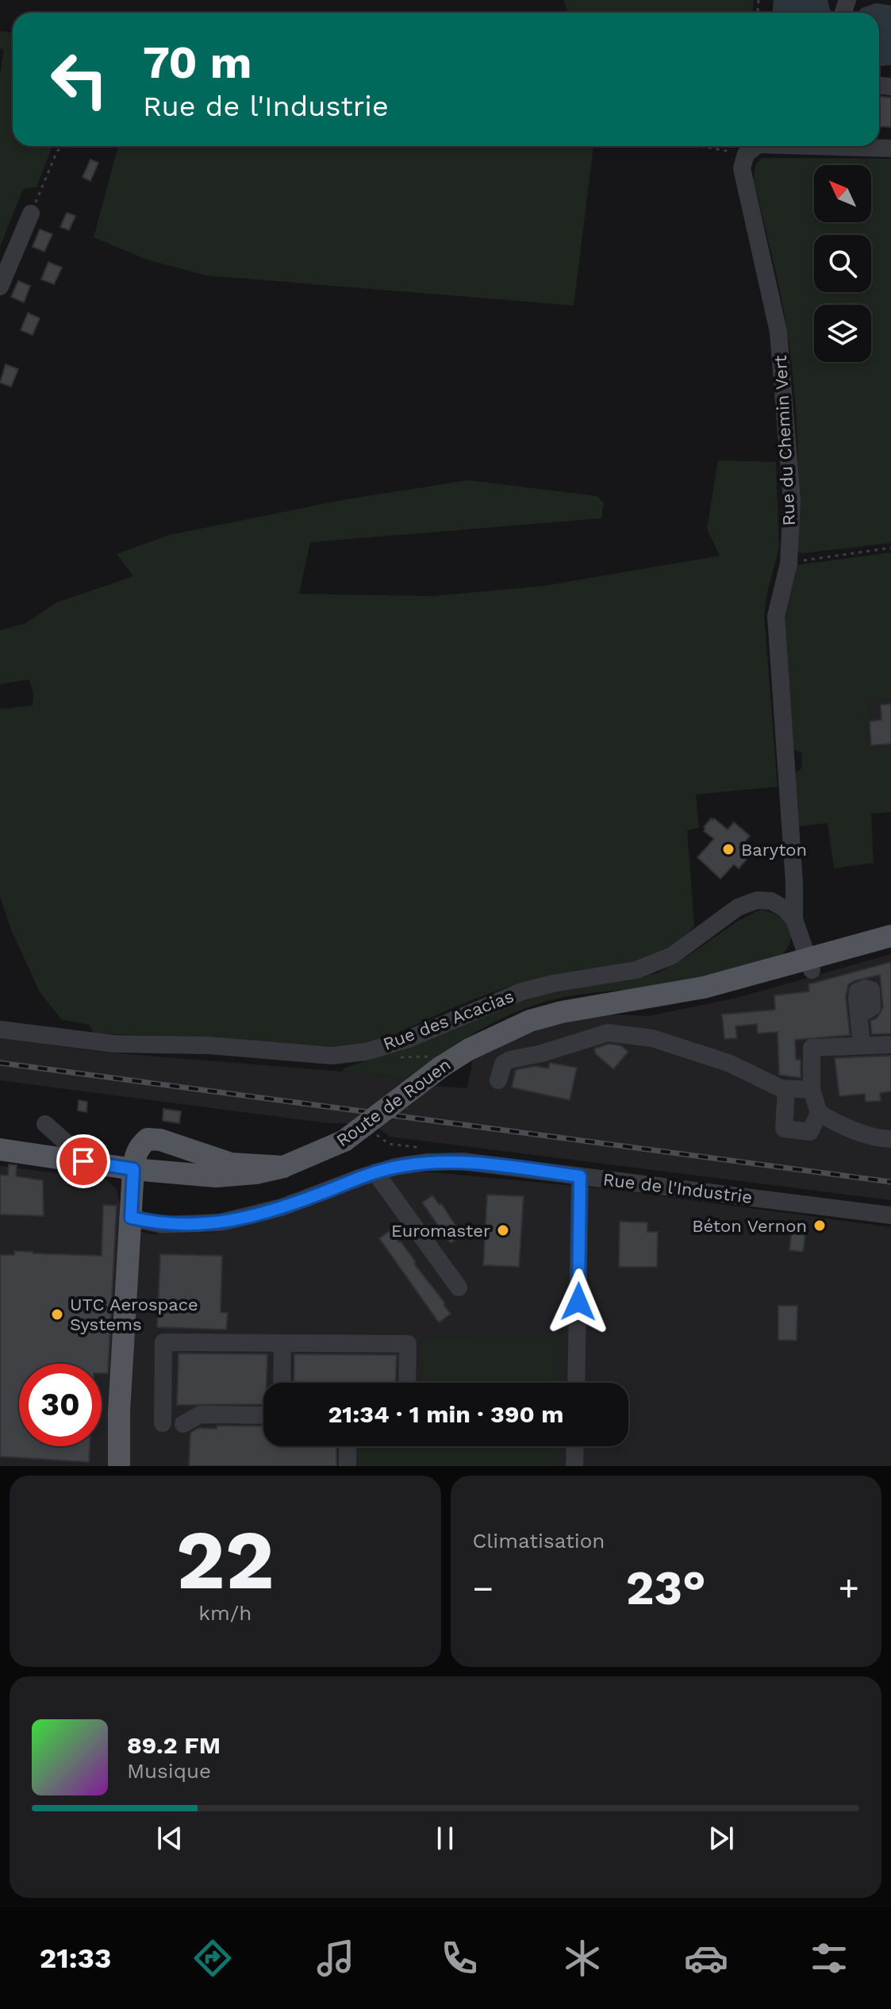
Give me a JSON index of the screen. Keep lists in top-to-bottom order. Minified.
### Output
{"streets":{"main road":["Route de Rouen"],"street":["Rue du Chemin Vert","Rue des Acacias","Rue de l'Industrie"]},"crossings":[["Rue du Chemin Vert","Route de Rouen"]],"places":["Baryton","Béton Vernon","Euromaster","UTC Aerospace Systems"],"north":"top left","page":{"turn":["70 m","Rue de l'Industrie"],"limit":"30","trip":"21:34 · 1 min · 390 m","tile":[["22","km/h"],"Climatisation"],"heat":["−","23°","+"],"song":["89.2 FM","Musique"],"tabs":"21:33"}}
